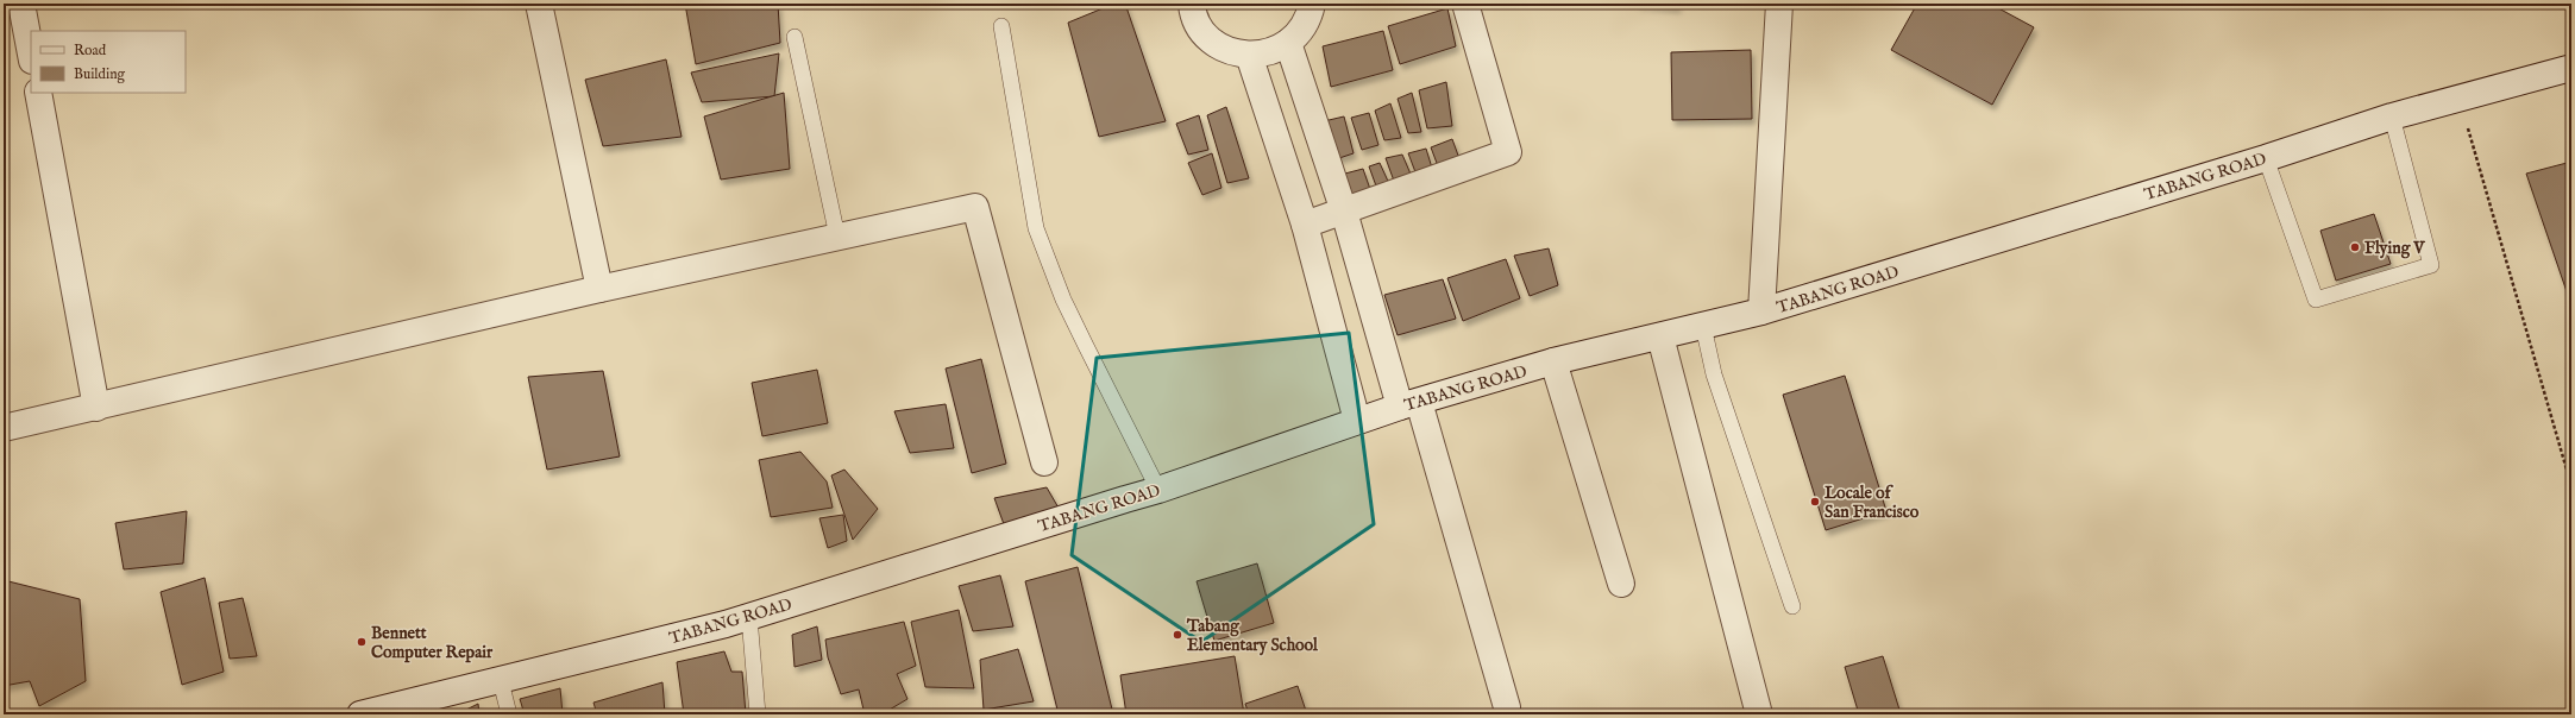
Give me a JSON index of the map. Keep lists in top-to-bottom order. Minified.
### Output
{"streets":{"street":["TABANG ROAD"]},"places":["Flying V","Locale of San Francisco","Tabang Elementary School","Bennett Computer Repair"],"legend":["Road","Building"]}
